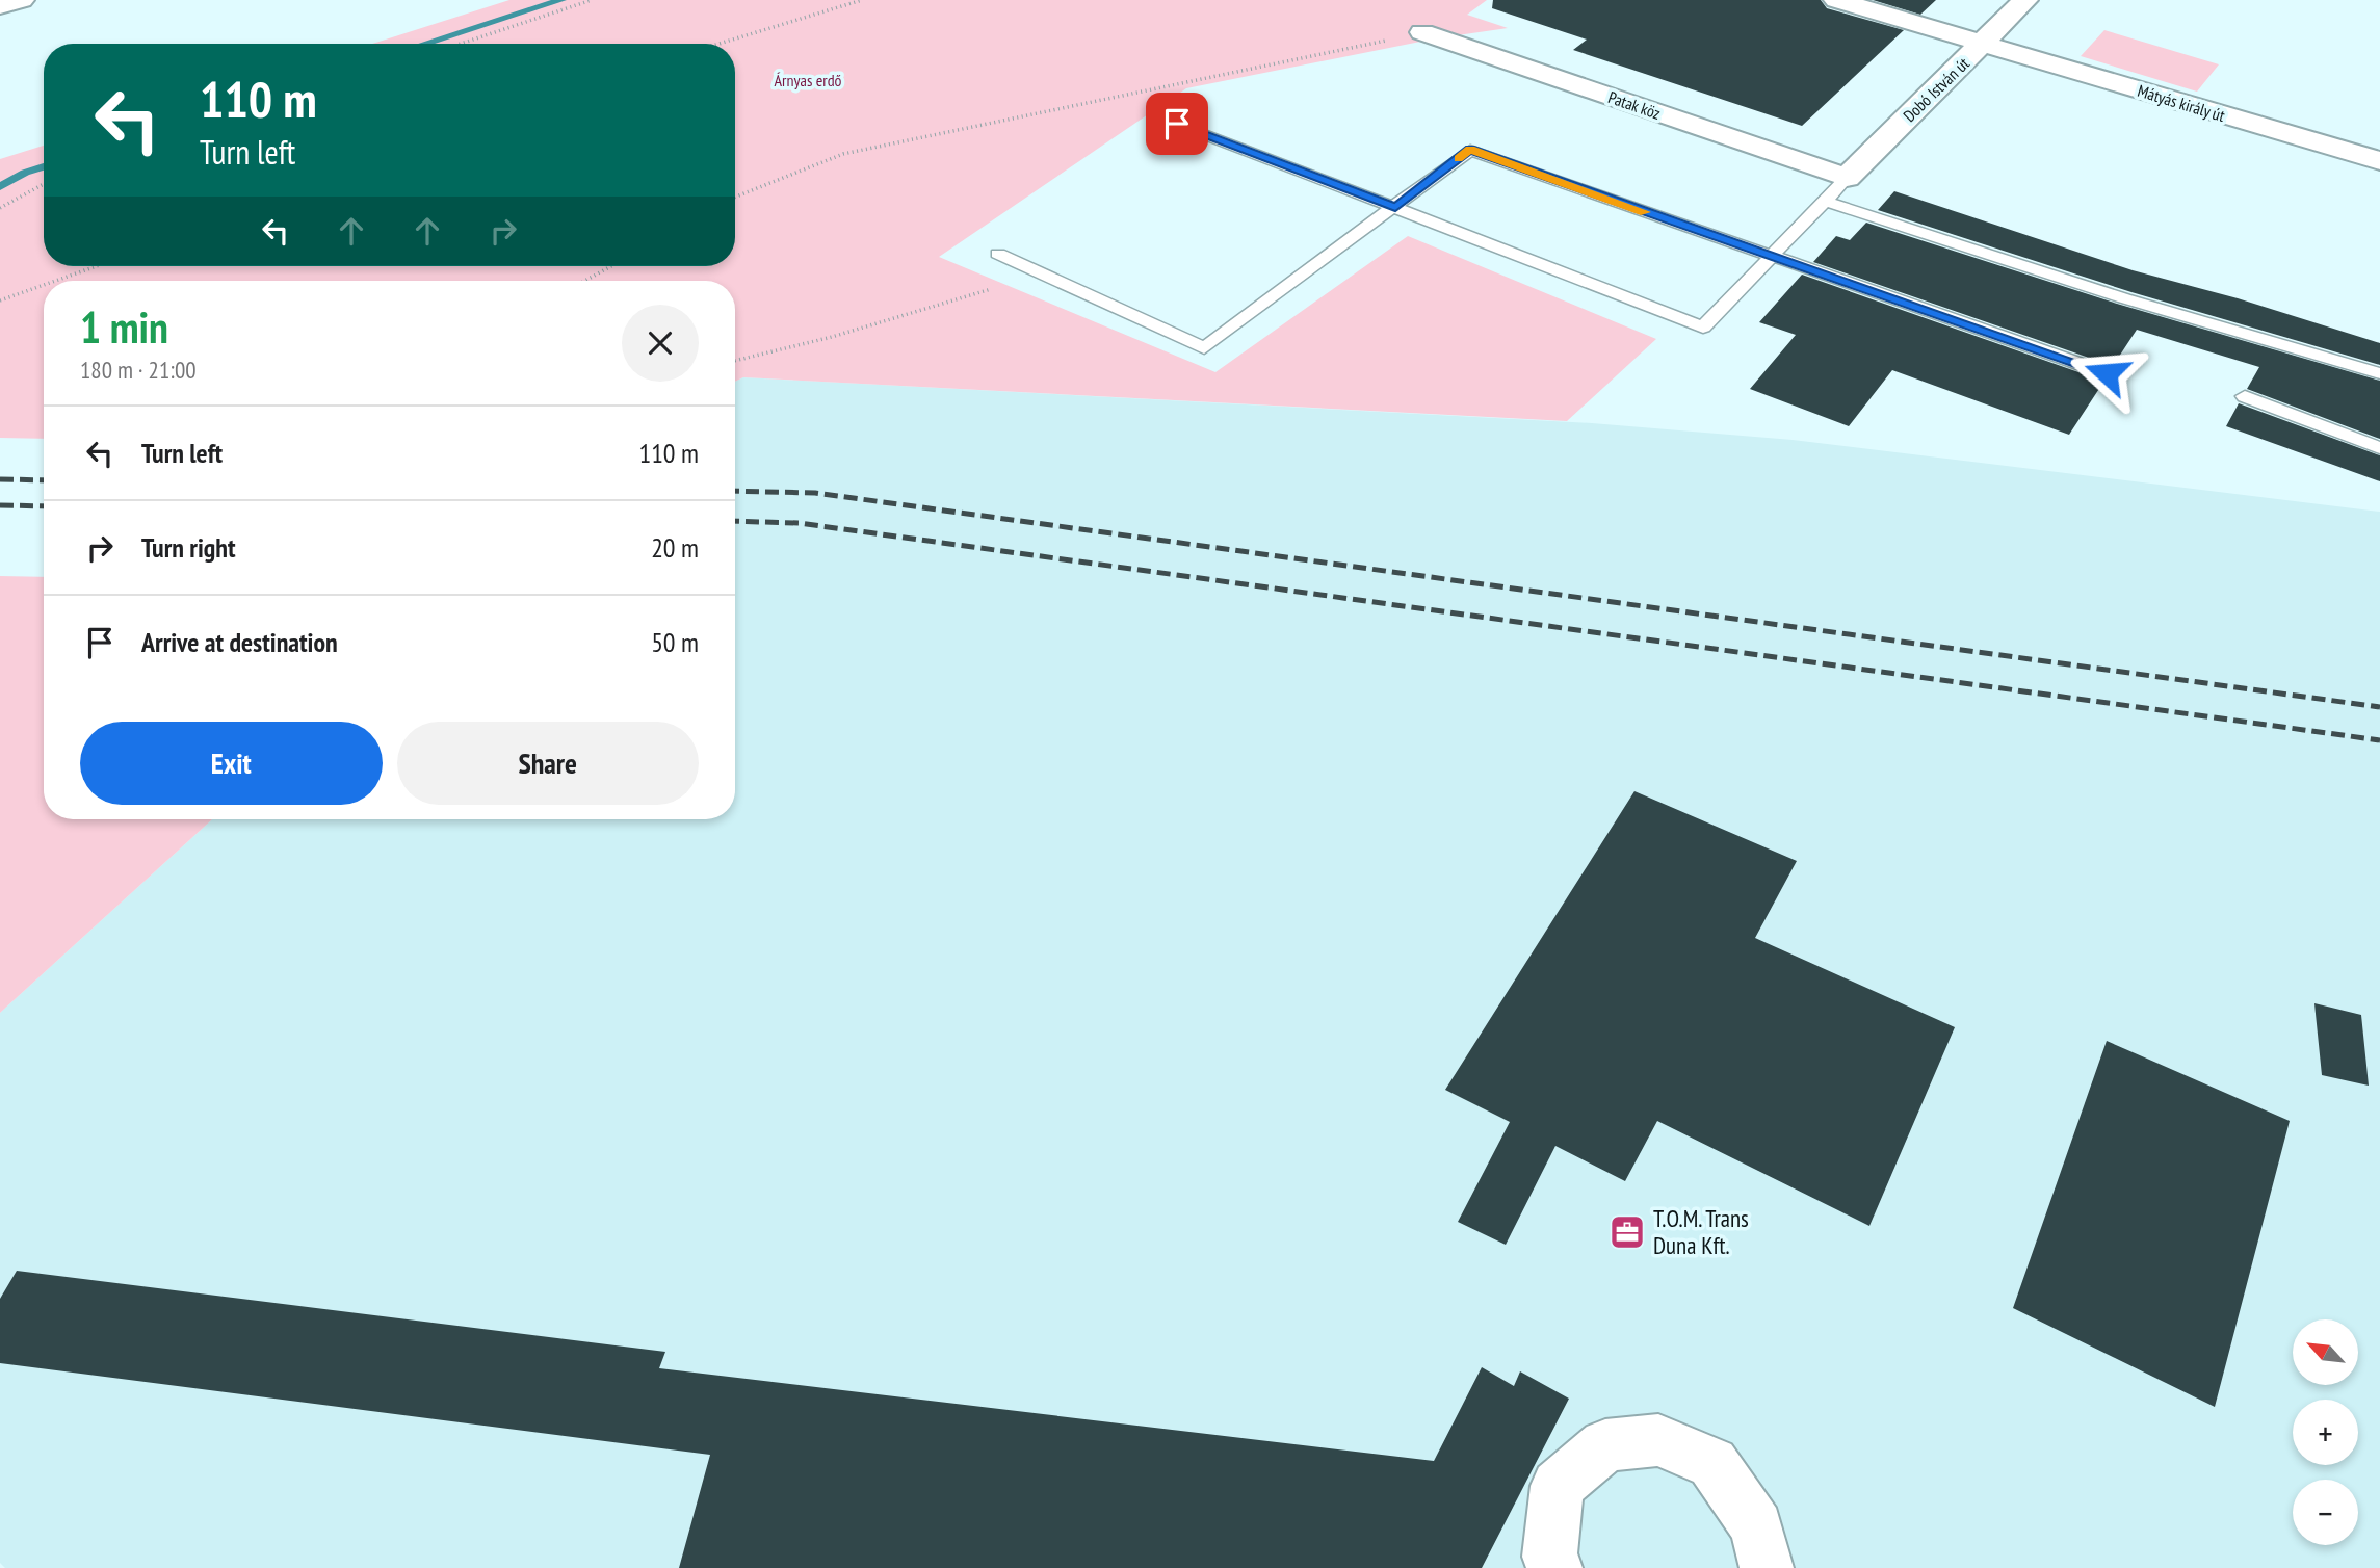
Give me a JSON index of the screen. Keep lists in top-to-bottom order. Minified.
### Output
{"streets":{"street":["Dobó István út","Mátyás király út","Patak köz"]},"crossings":[["Dobó István út","Mátyás király út"],["Dobó István út","Patak köz"]],"parks":["Árnyas erdő"],"places":{"office":["T.O.M. Trans Duna Kft."]},"north":"top left","page":{"turn":["110 m","Turn left"],"heading":["1 min","180 m · 21:00"],"list":[{"name":"Turn left","value":"110 m"},{"name":"Turn right","value":"20 m"},{"name":"Arrive at destination","value":"50 m"}],"buttons":["Exit","Share"],"map_buttons":["+","−"]}}
